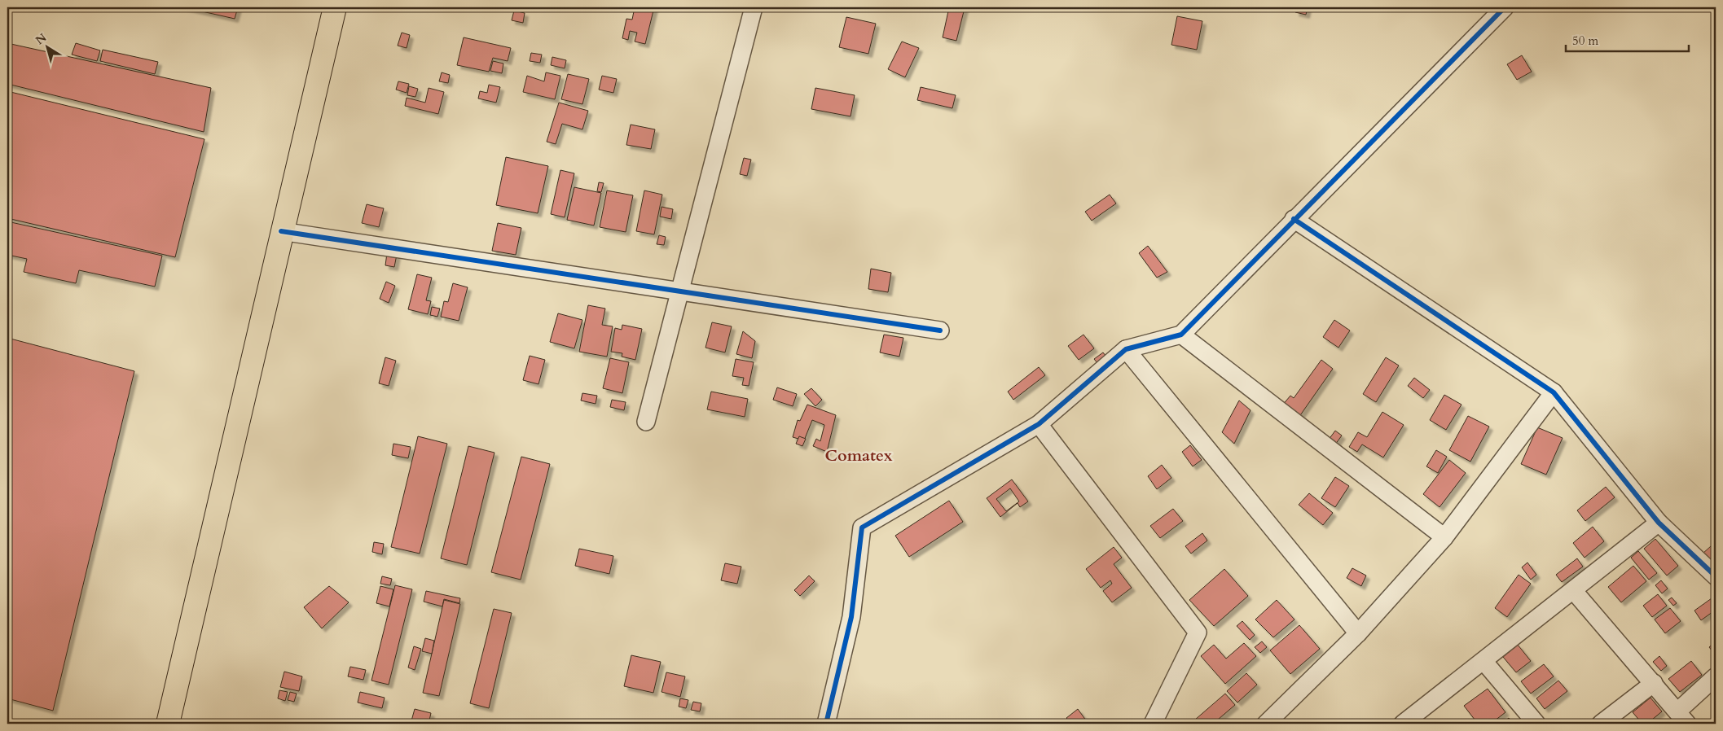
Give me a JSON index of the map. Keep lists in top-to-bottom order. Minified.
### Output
{"districts":["Comatex"],"scale_bar":"50 m","north":"top left"}
